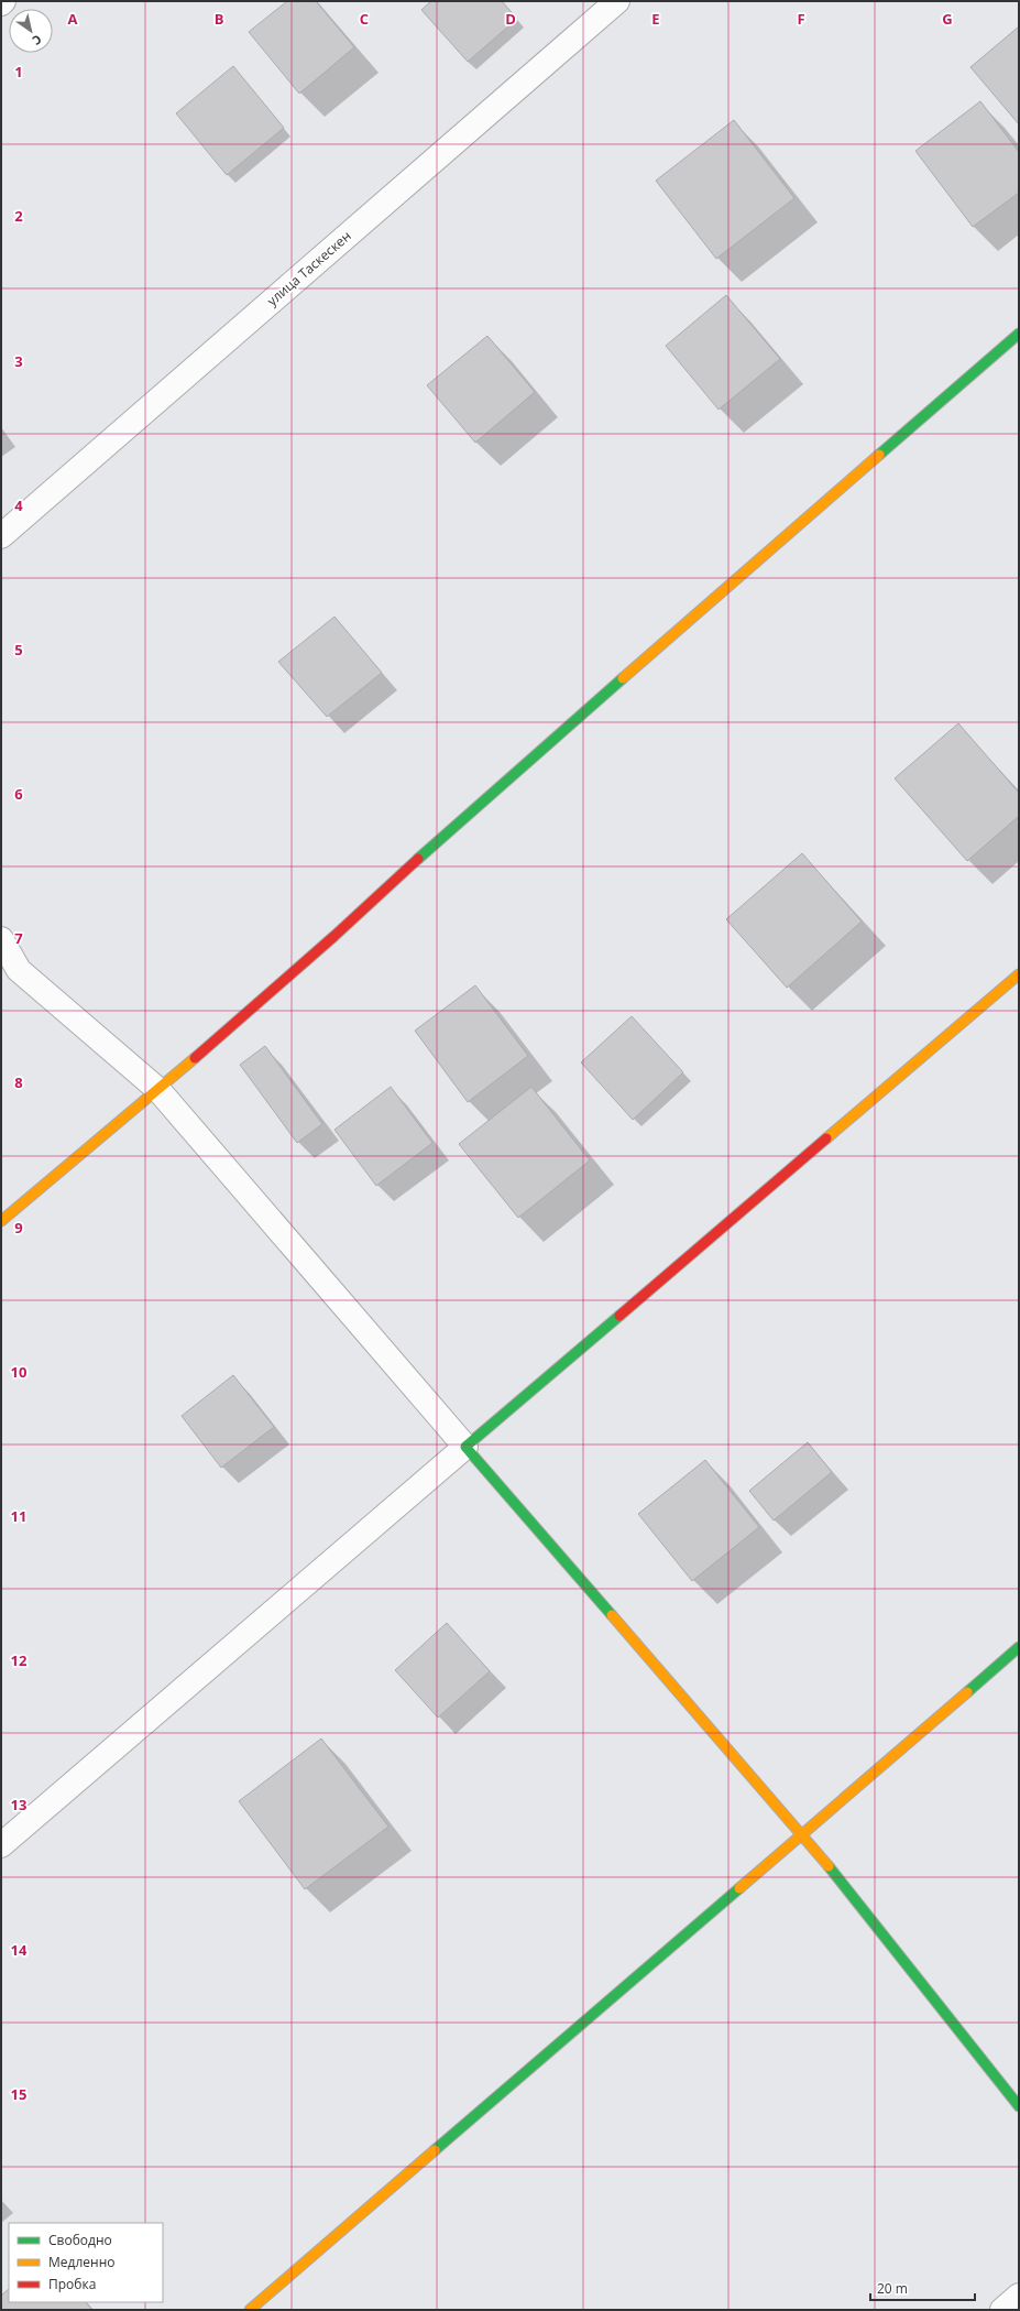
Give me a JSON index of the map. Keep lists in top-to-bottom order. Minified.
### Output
{"streets":{"street":["улица Таскескен"]},"legend":["Свободно","Медленно","Пробка"],"scale_bar":"20 m","north":"bottom right","grid":{"columns":["A","B","C","D","E","F","G"],"rows":["1","2","3","4","5","6","7","8","9","10","11","12","13","14","15"]}}
